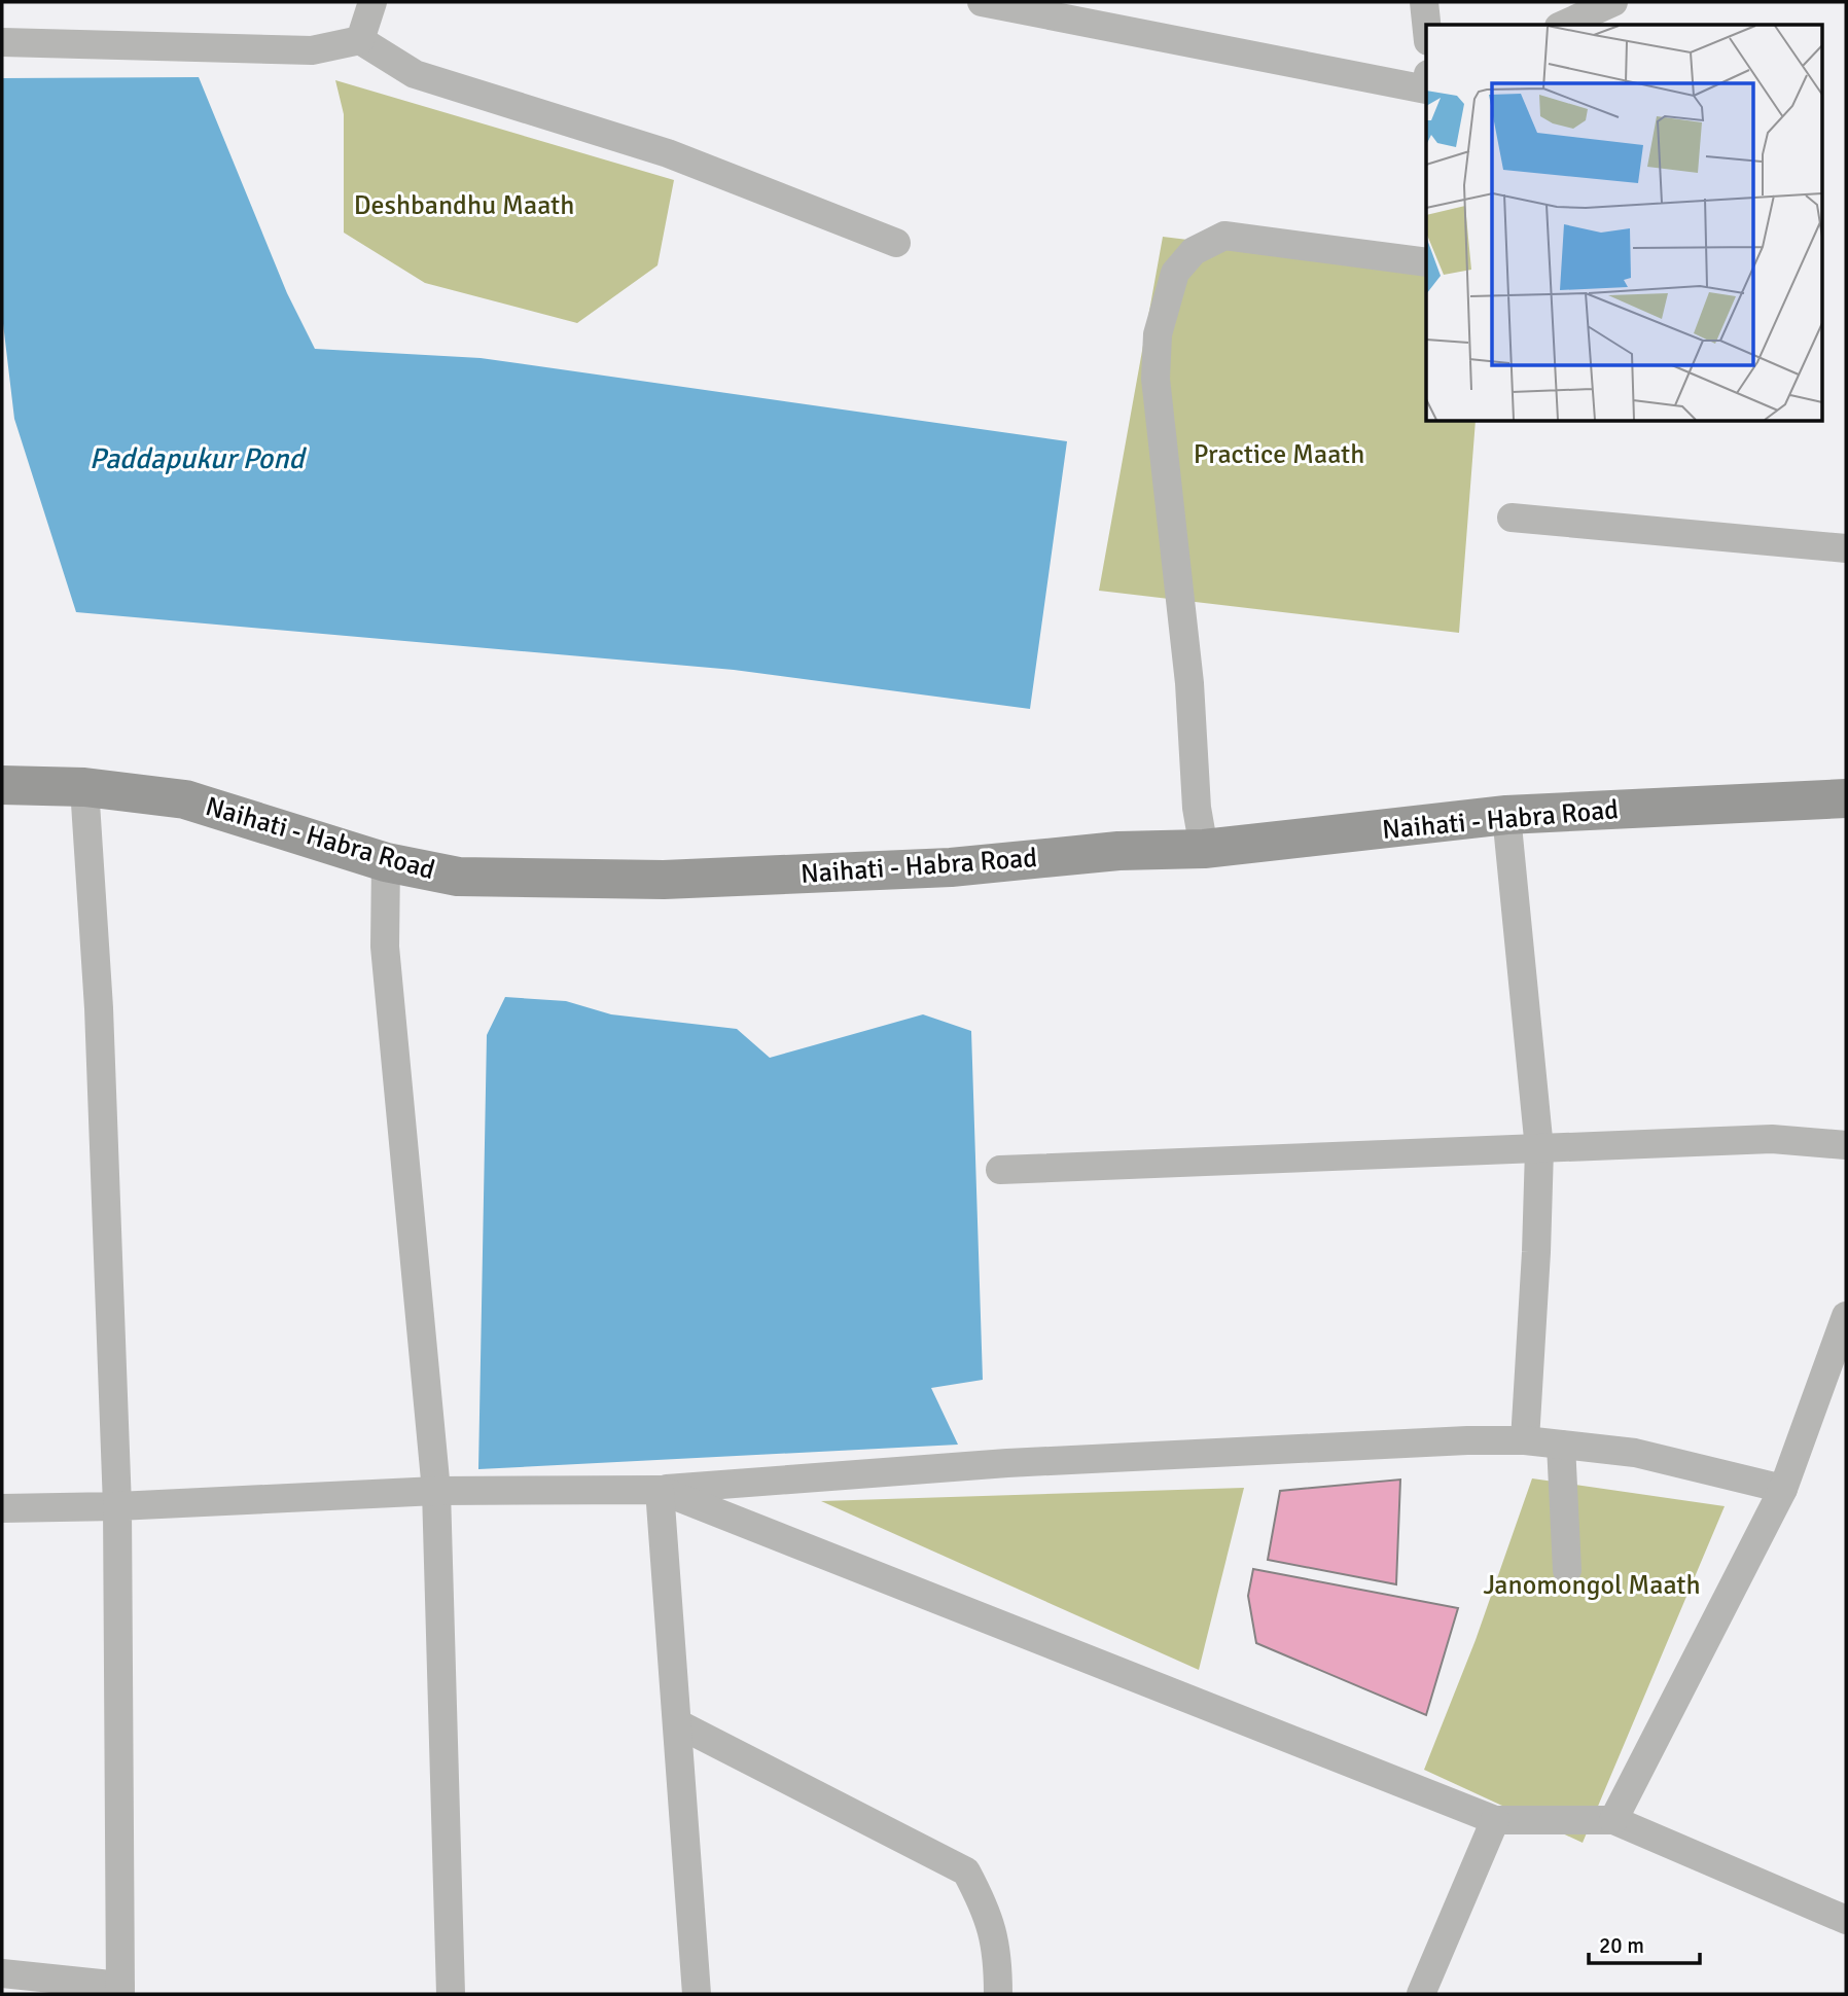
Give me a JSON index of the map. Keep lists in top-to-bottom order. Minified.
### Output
{"streets":{"main road":["Naihati - Habra Road"]},"water":["Paddapukur Pond"],"parks":["Deshbandhu Maath","Practice Maath","Janomongol Maath"],"scale_bar":"20 m"}
